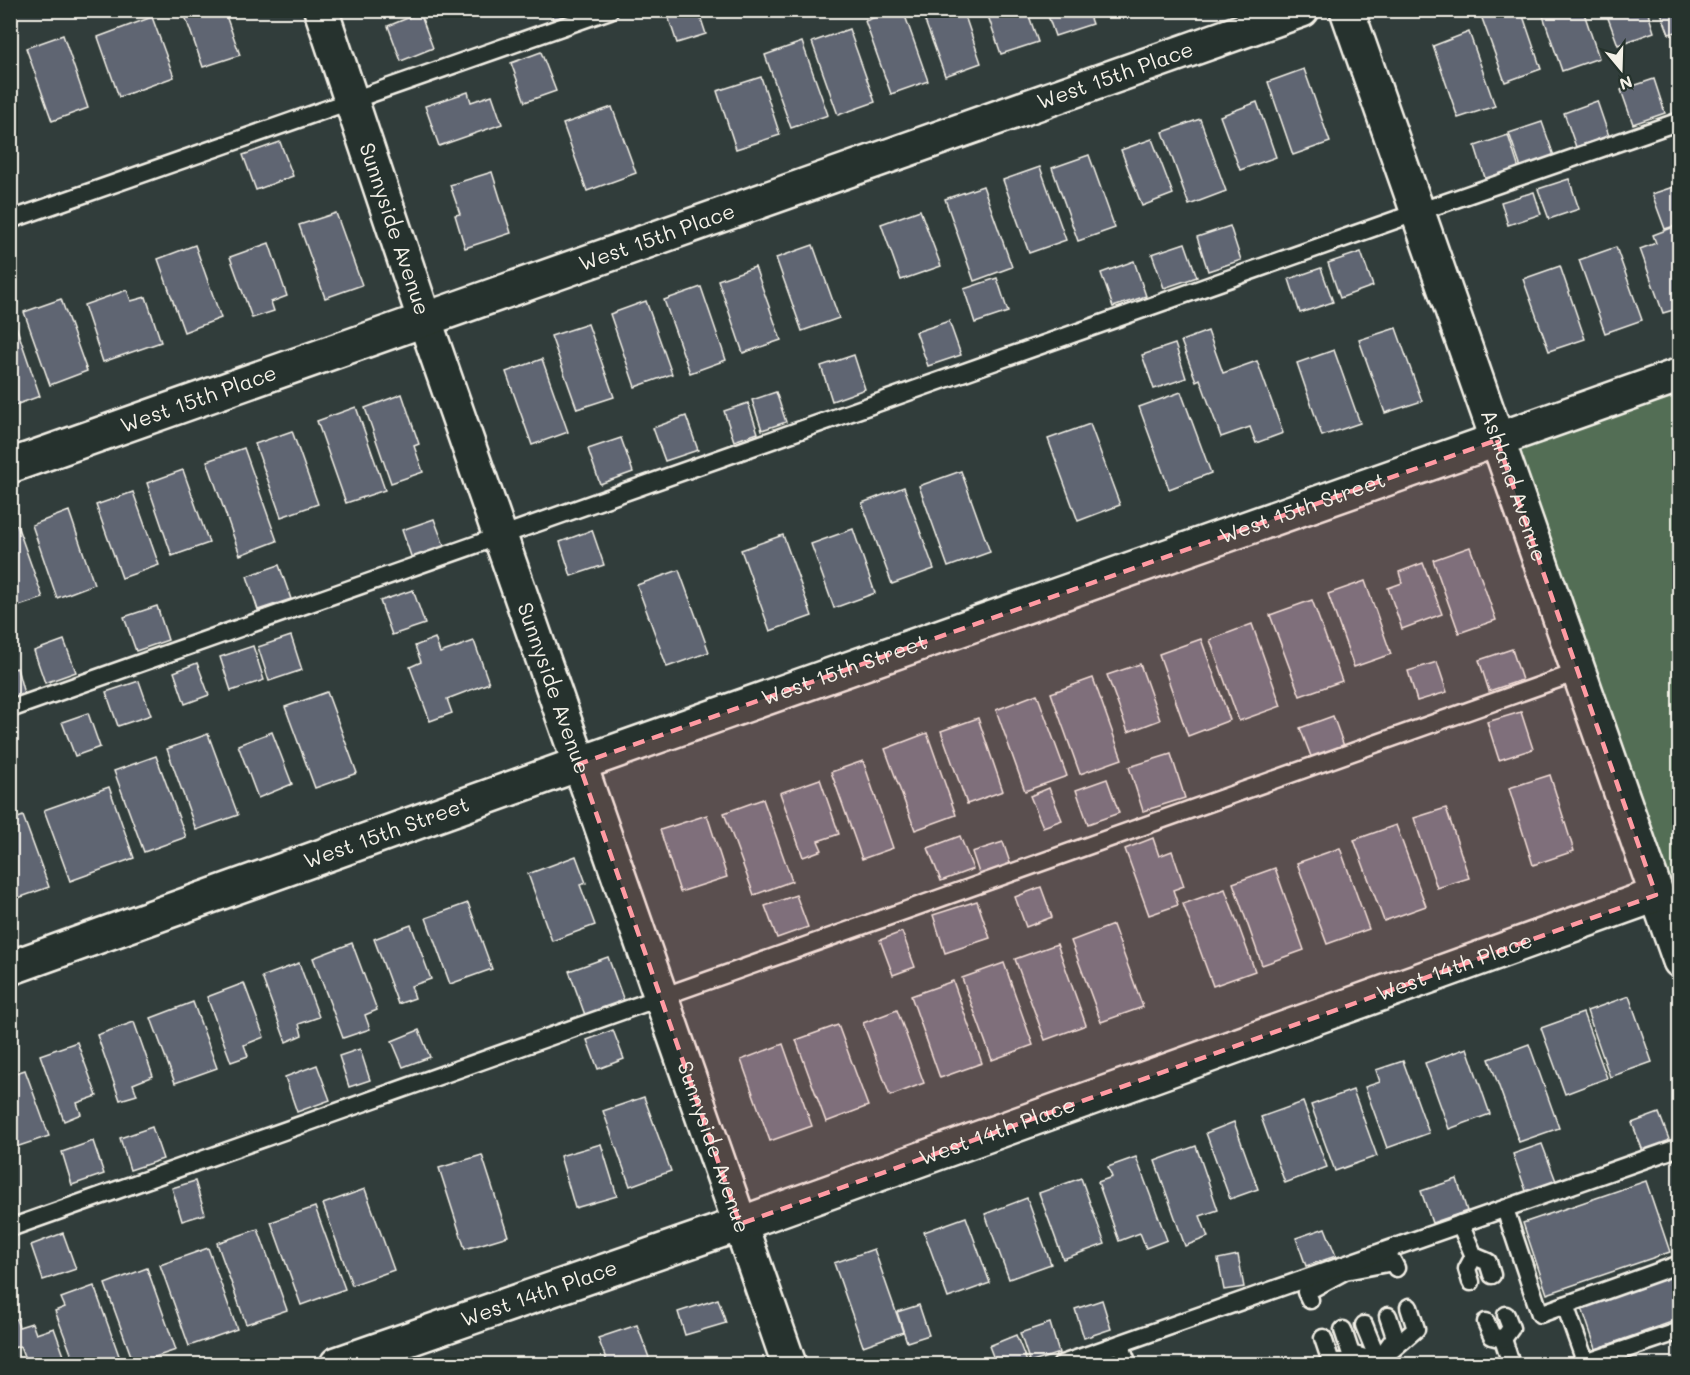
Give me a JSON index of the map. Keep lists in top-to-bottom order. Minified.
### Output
{"streets":{"street":["West 15th Place","Sunnyside Avenue","Ashland Avenue","West 15th Street","West 14th Place"]},"crossings":[["West 15th Place","Sunnyside Avenue"],["Sunnyside Avenue","West 15th Street"],["Sunnyside Avenue","West 14th Place"],["Ashland Avenue","West 15th Street"],["Ashland Avenue","West 14th Place"]],"north":"bottom"}
